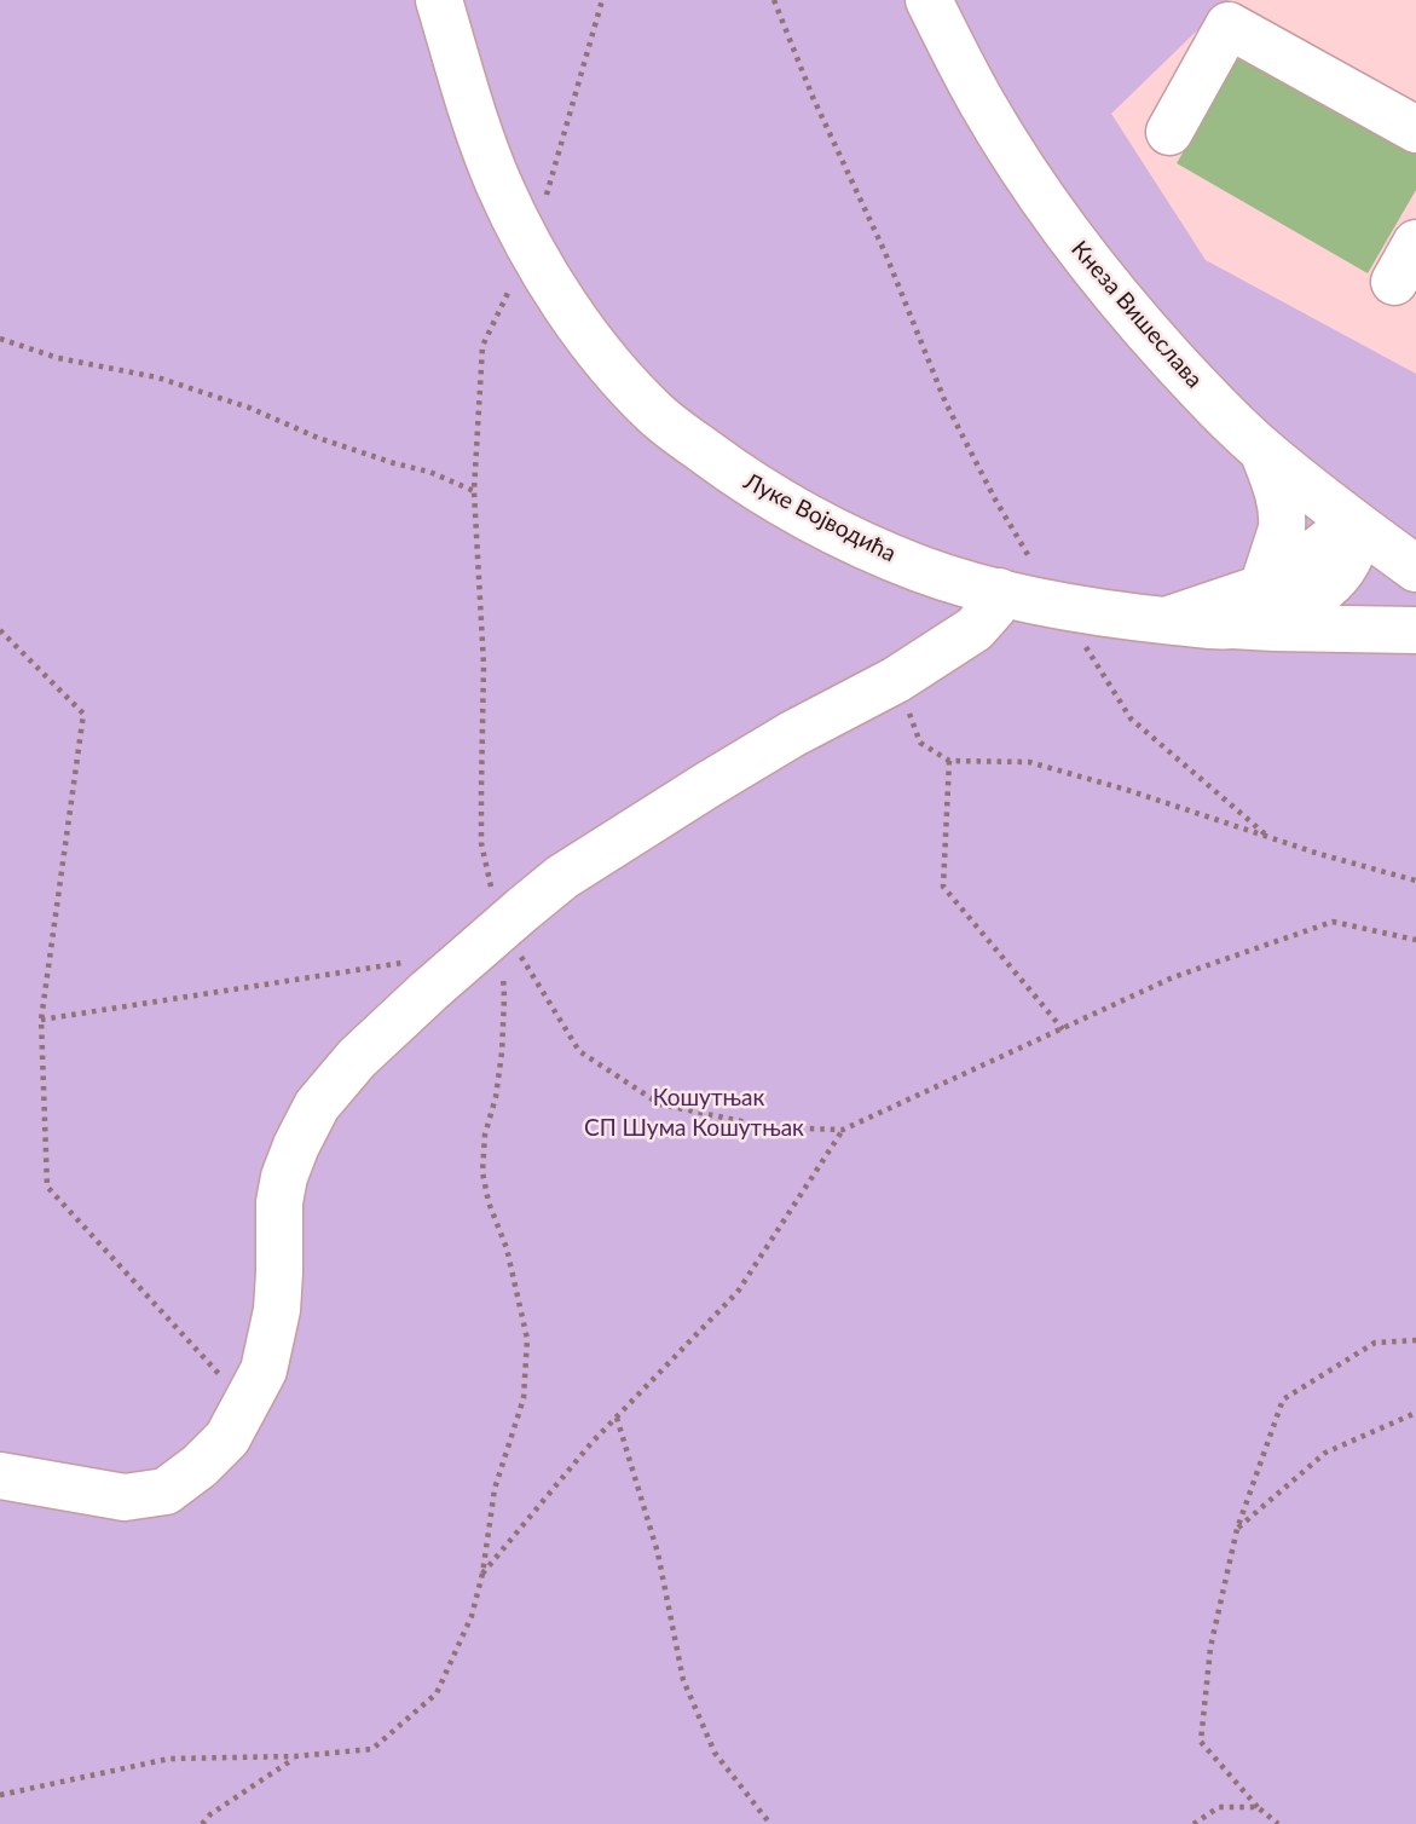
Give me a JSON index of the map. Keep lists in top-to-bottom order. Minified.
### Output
{"streets":{"street":["Кнеза Вишеслава","Луке Војводића"]},"crossings":[["Кнеза Вишеслава","Луке Војводића"]],"parks":["Кошутњак","СП Шума Кошутњак"]}
